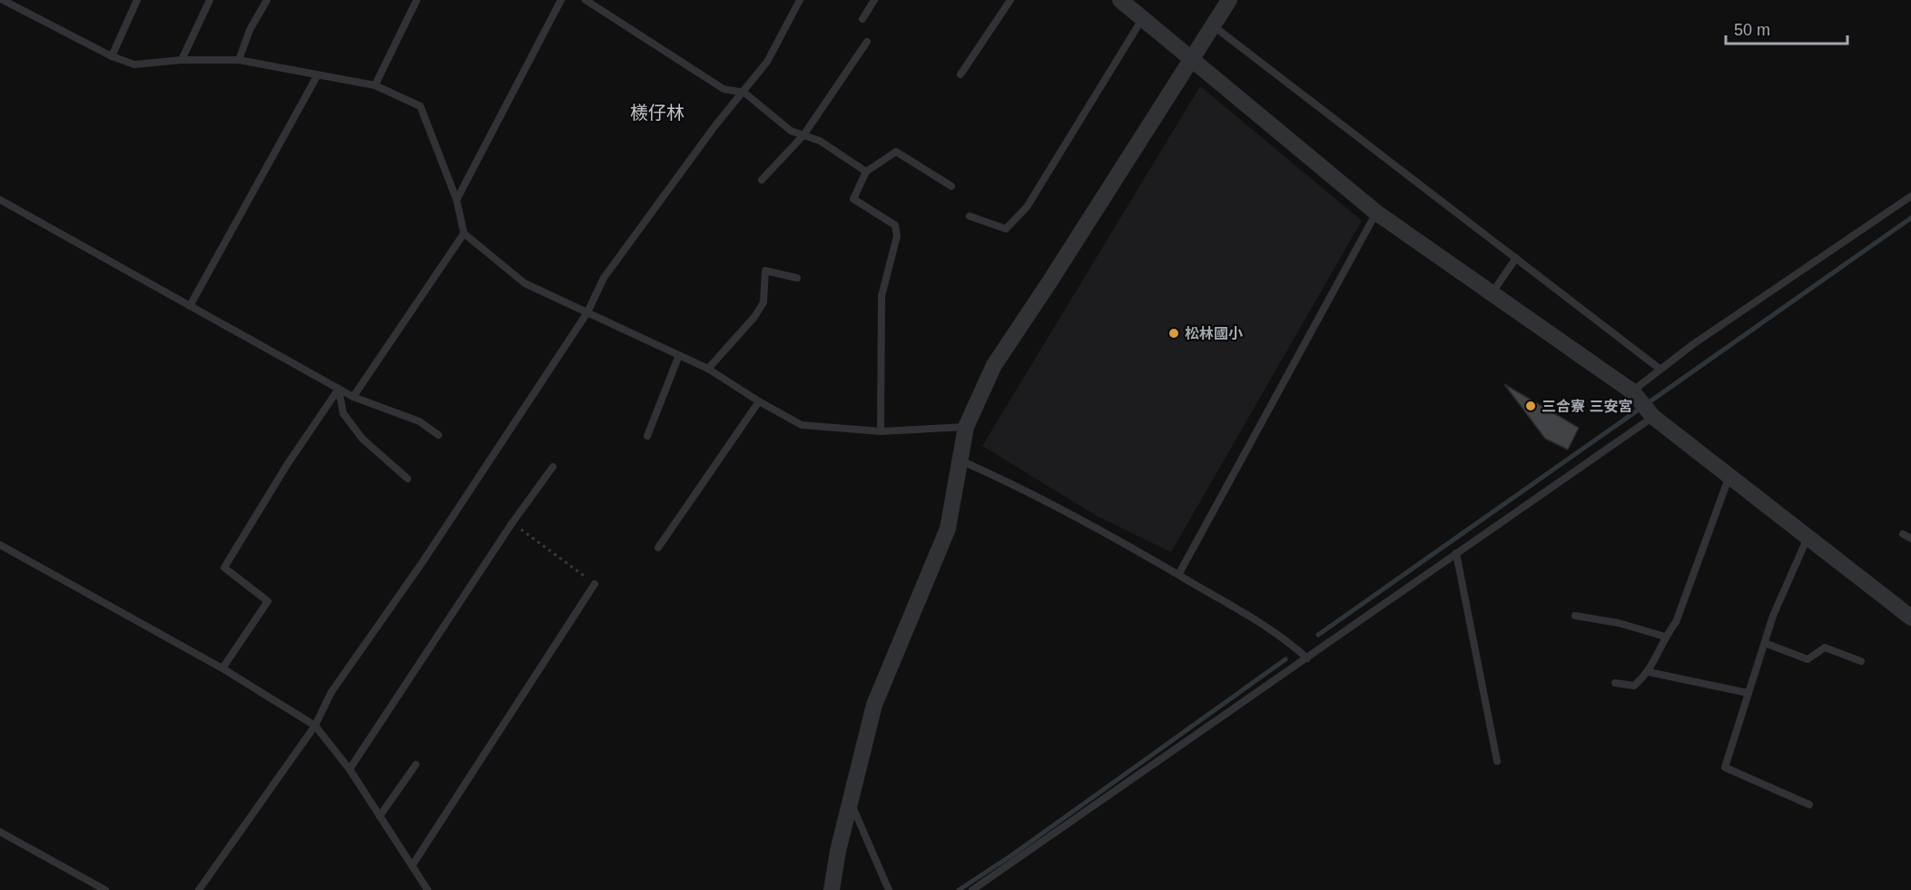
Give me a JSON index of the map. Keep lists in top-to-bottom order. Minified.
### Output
{"districts":["檨仔林"],"places":["松林國小","三合寮 三安宮"],"scale_bar":"50 m"}
